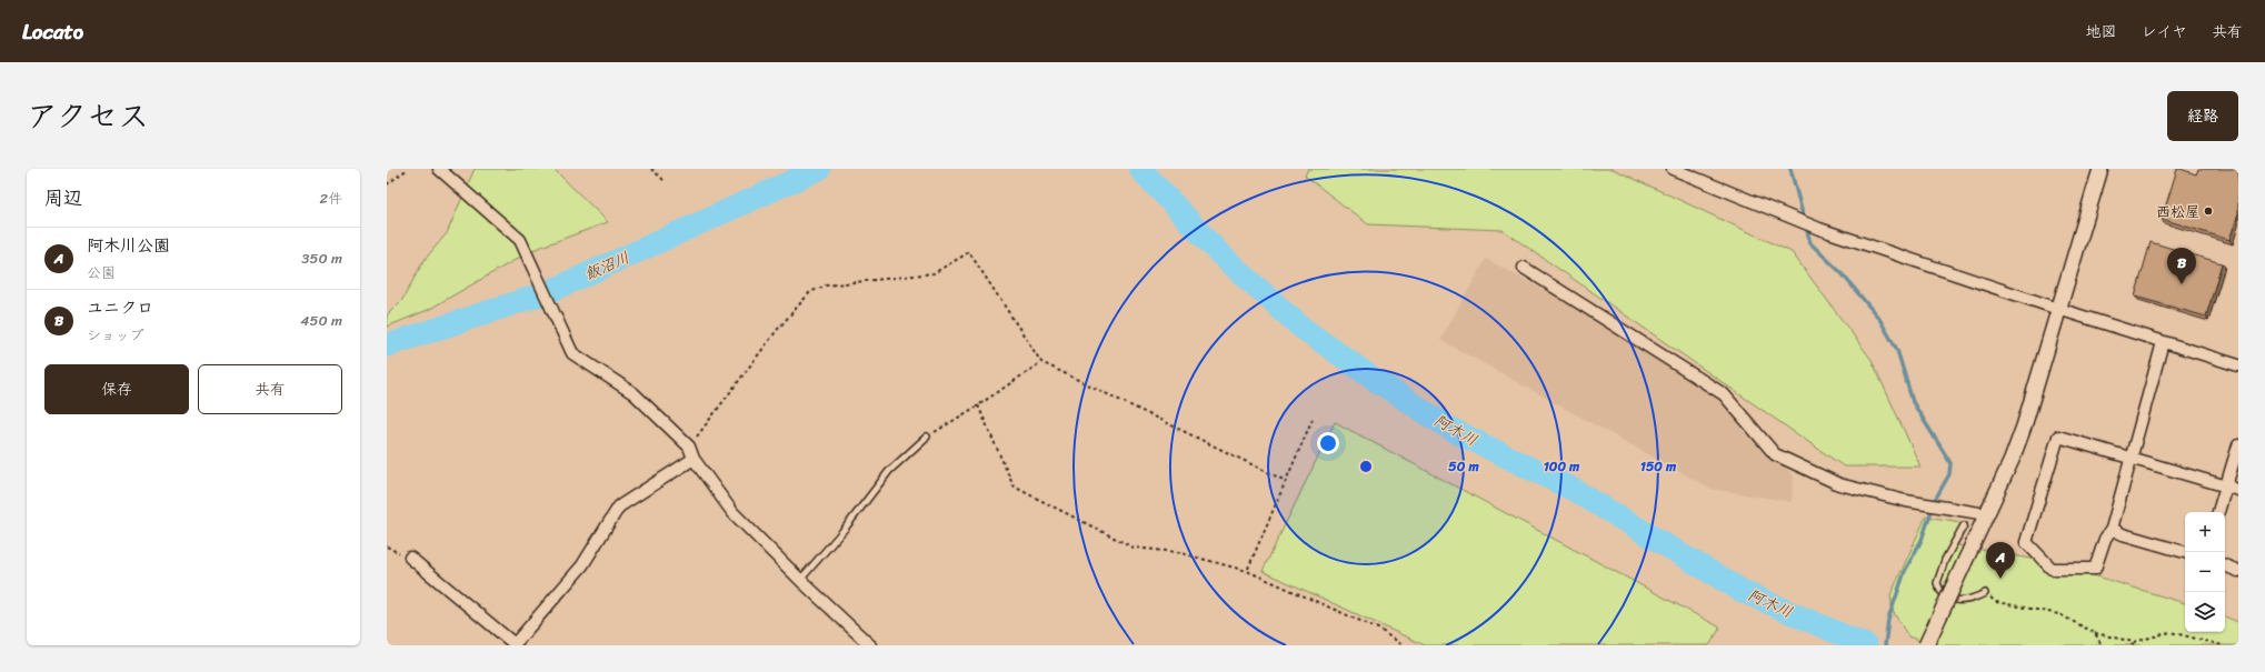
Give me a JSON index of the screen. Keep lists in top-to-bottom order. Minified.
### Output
{"water":["飯沼川","阿木川"],"places":["西松屋"],"page":{"header":"Locato","nav":["地図","レイヤ","共有"],"title":"アクセス","buttons":["経路",["保存","共有"]],"heading":["周辺","2件"],"list":[{"mark":"A","name":"阿木川公園","note":"公園","value":"350 m"},{"mark":"B","name":"ユニクロ","note":"ショップ","value":"450 m"}],"pins":["B","A"],"map_buttons":["+","−"]},"rings":["50 m","100 m","150 m"]}
